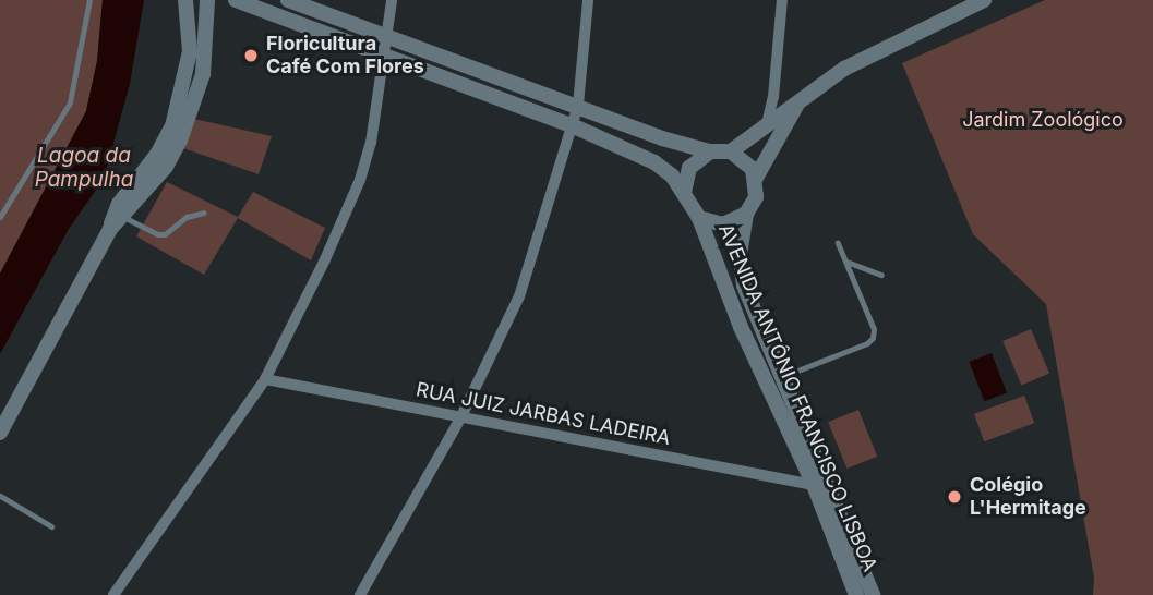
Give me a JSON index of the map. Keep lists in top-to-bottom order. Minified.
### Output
{"streets":{"street":["AVENIDA ANTÔNIO FRANCISCO LISBOA","RUA JUIZ JARBAS LADEIRA"]},"crossings":[["AVENIDA ANTÔNIO FRANCISCO LISBOA","RUA JUIZ JARBAS LADEIRA"]],"water":["Lagoa da Pampulha"],"parks":["Jardim Zoológico"],"places":["Floricultura Café Com Flores","Colégio L'Hermitage"]}
